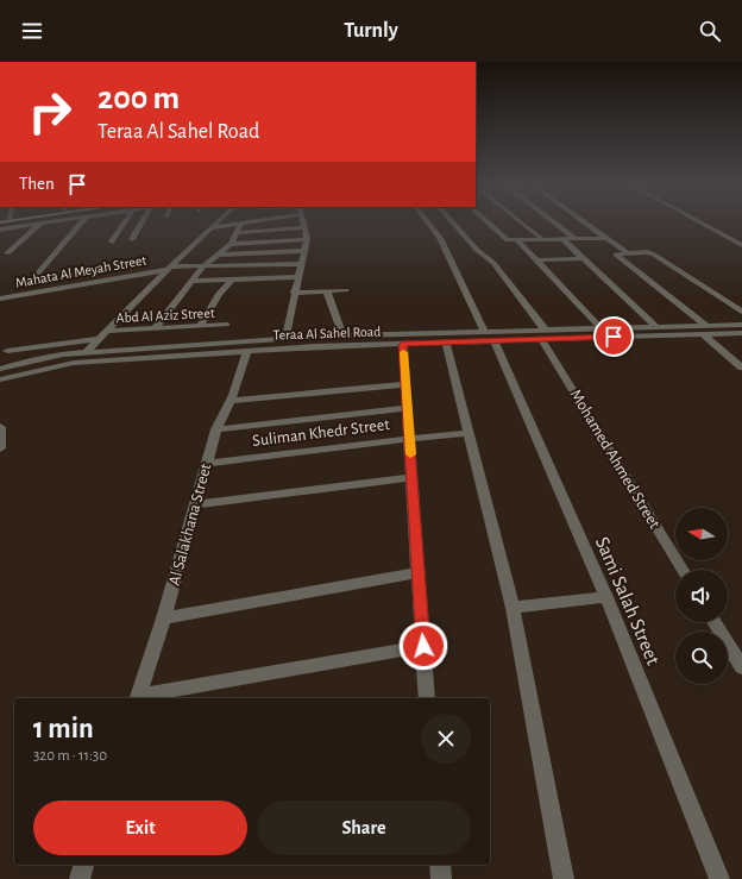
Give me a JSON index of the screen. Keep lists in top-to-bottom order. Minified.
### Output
{"streets":{"street":["Mahata Al Meyah Street","Abd Al Aziz Street","Teraa Al Sahel Road","Suliman Khedr Street","Mohamed Ahmed Street","Al Salakhana Street","Sami Salah Street"]},"crossings":[["Teraa Al Sahel Road","Mohamed Ahmed Street"],["Teraa Al Sahel Road","Al Salakhana Street"],["Teraa Al Sahel Road","Sami Salah Street"],["Suliman Khedr Street","Al Salakhana Street"]],"north":"left","page":{"header":"Turnly","turn":["200 m","Teraa Al Sahel Road"],"then":"Then","heading":["1 min","320 m · 11:30"],"buttons":["Exit","Share"]}}
